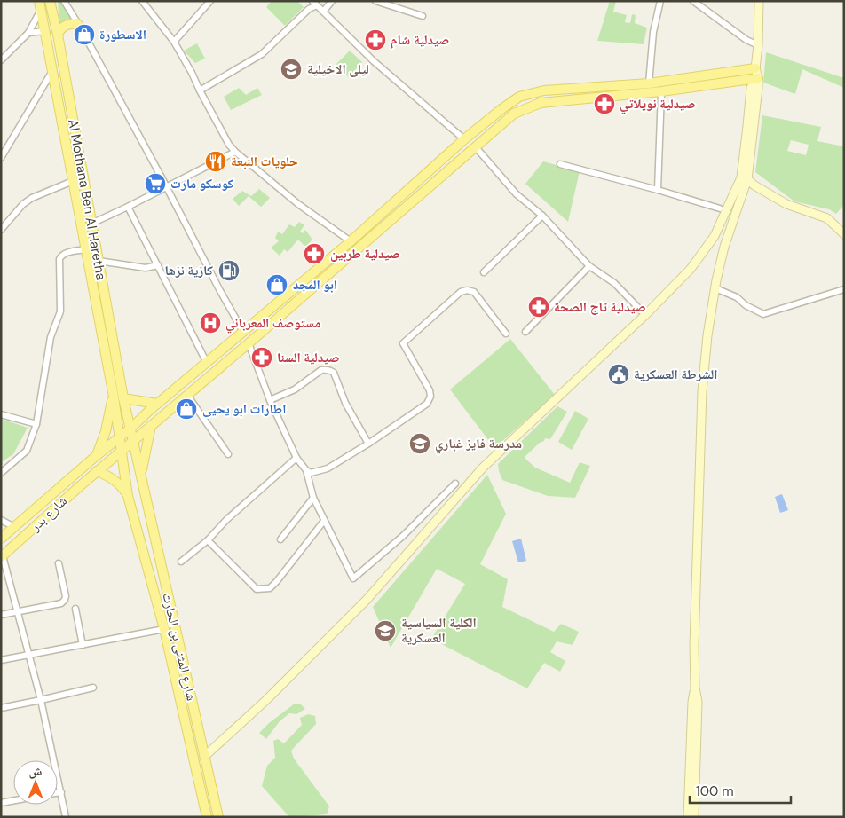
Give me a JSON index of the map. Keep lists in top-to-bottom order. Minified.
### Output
{"streets":{"main road":["Al Mothana Ben Al Haretha","شارع بدر","شارع المثنى بن الحارث"]},"crossings":[["Al Mothana Ben Al Haretha","شارع بدر"],["Al Mothana Ben Al Haretha","شارع المثنى بن الحارث"],["شارع بدر","شارع المثنى بن الحارث"]],"places":{"shop":["الاسطورة","ابو المجد","اطارات ابو يحيى"],"pharmacy":["صيدلية شام","صيدلية نويلاتي","صيدلية طربين","صيدلية تاج الصحة","صيدلية السنا"],"school or university":["ليلى الاخيلية","مدرسة فايز غباري","الكلية السياسية العسكرية"],"restaurant":["حلويات النبعة"],"supermarket":["كوسكو مارت"],"fuel station":["كازية نزها"],"hospital":["مستوصف المعرباني"],"public building":["الشرطة العسكرية"]},"scale_bar":"100 m","north":"top"}
